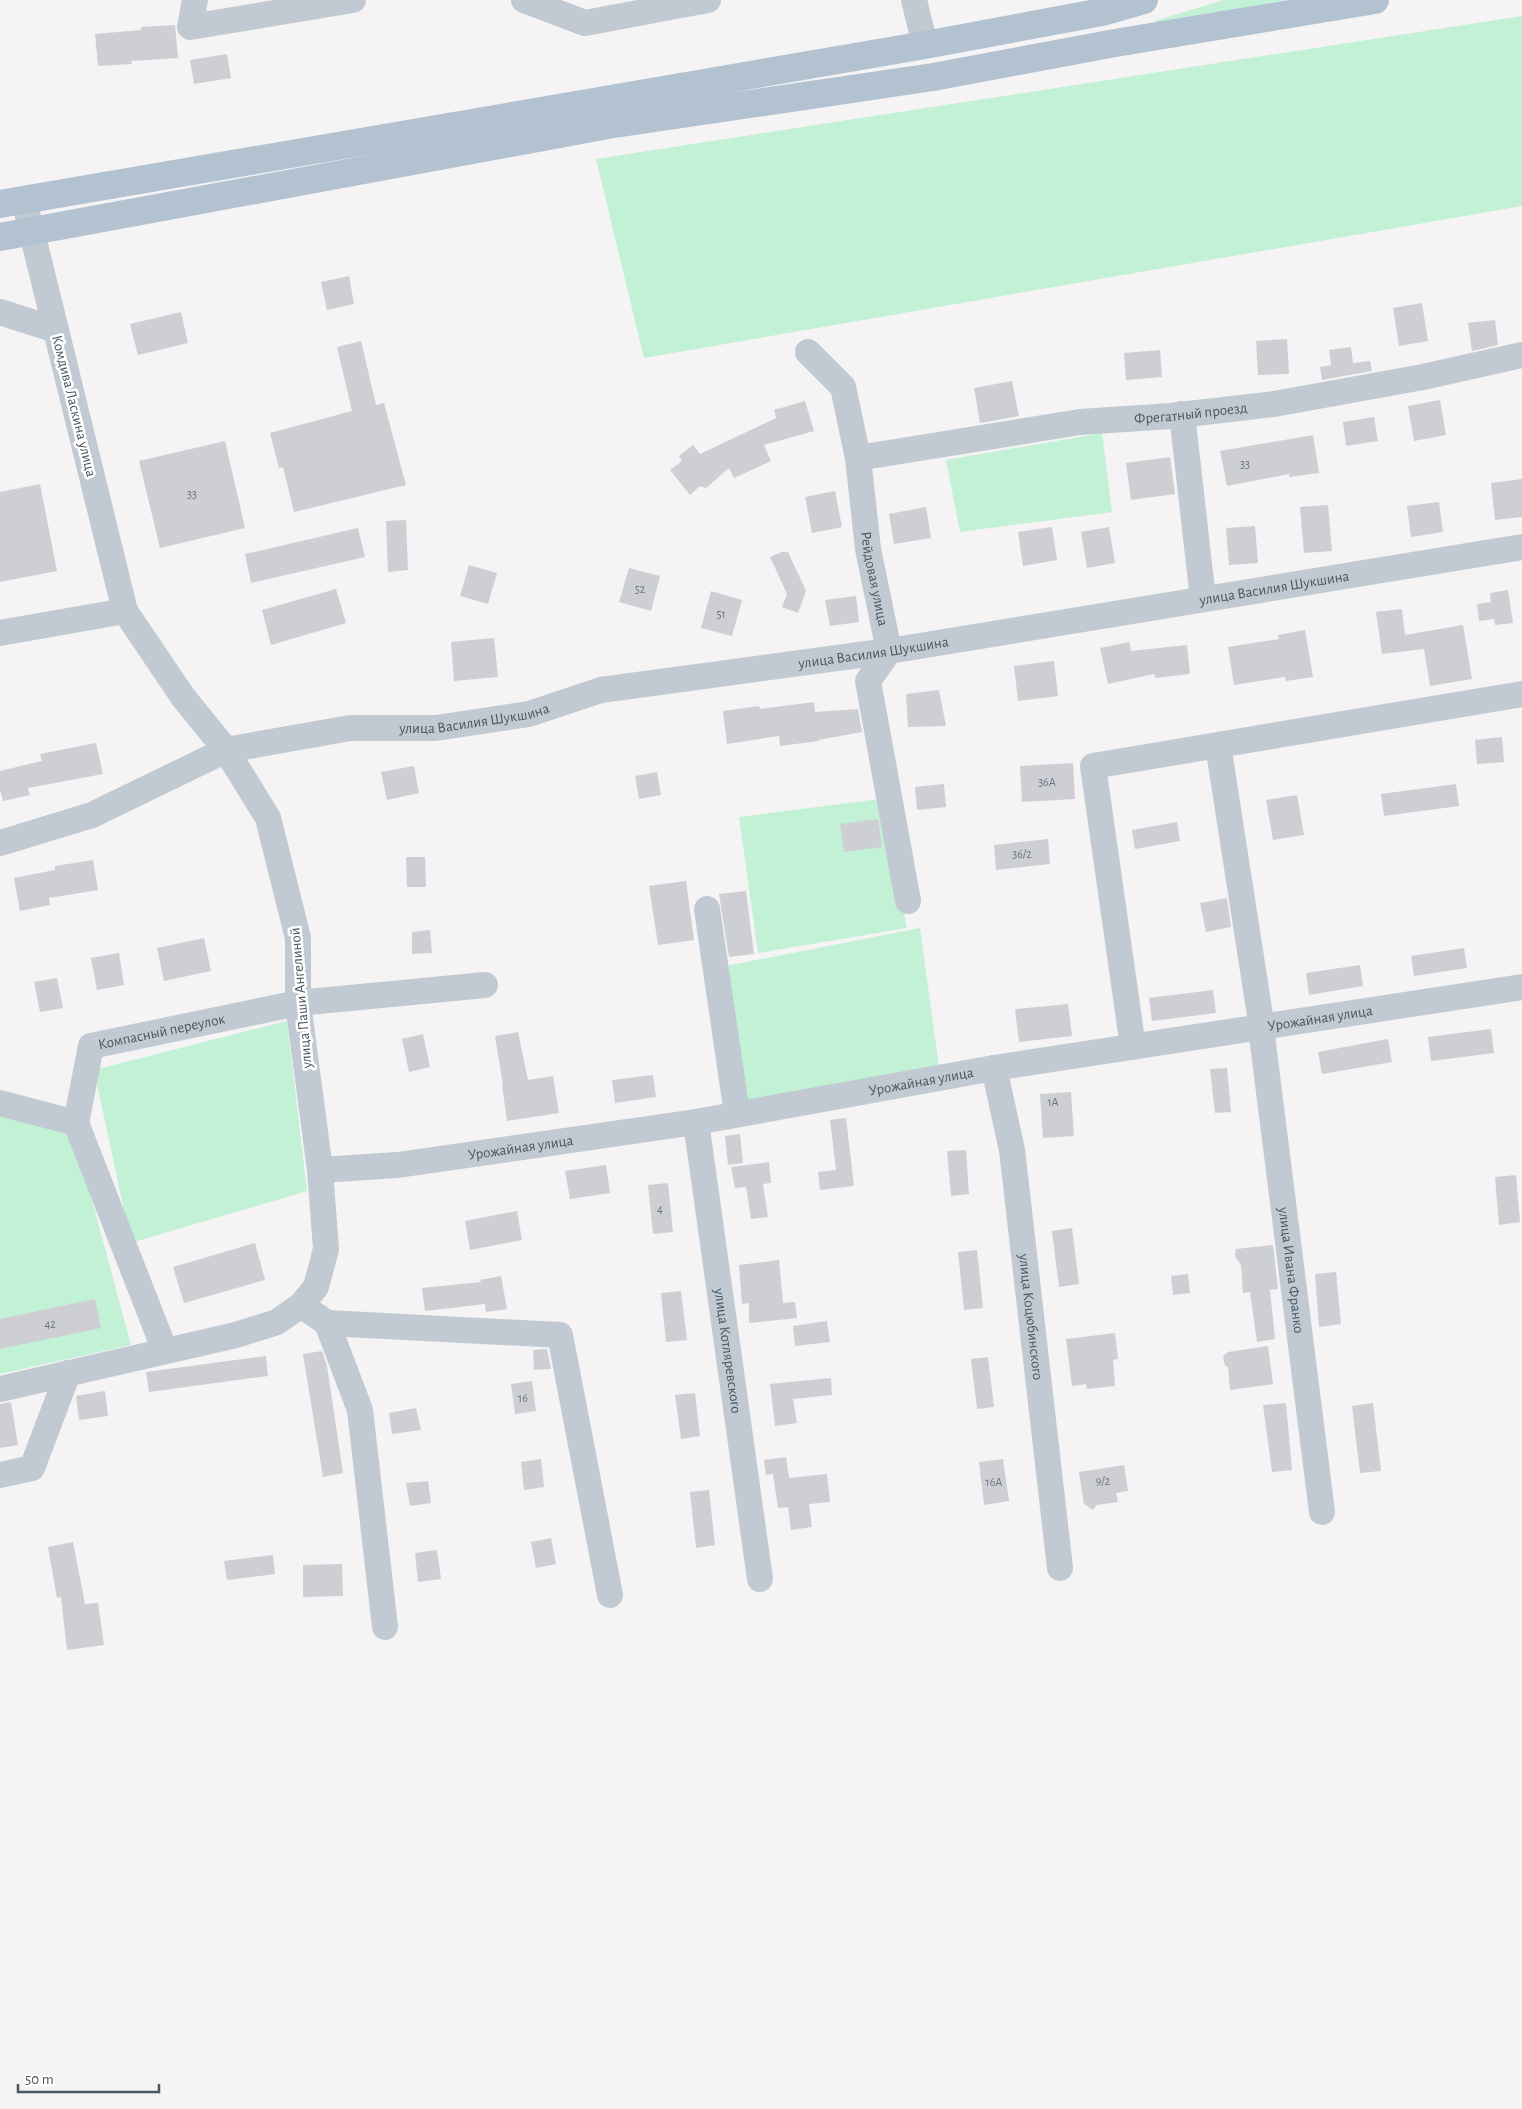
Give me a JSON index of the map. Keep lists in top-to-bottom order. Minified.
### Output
{"streets":{"street":["Комдива Ласкина улица","Фрегатный проезд","Рейдовая улица","улица Василия Шукшина","улица Паши Ангелиной","Урожайная улица","Компасный переулок","улица Ивана Франко","улица Коцюбинского","улица Котляревского"]},"crossings":[["Комдива Ласкина улица","улица Паши Ангелиной"],["Фрегатный проезд","Рейдовая улица"],["Рейдовая улица","улица Василия Шукшина"],["улица Василия Шукшина","улица Паши Ангелиной"],["улица Паши Ангелиной","Урожайная улица"],["улица Паши Ангелиной","Компасный переулок"],["Урожайная улица","улица Ивана Франко"],["Урожайная улица","улица Коцюбинского"],["Урожайная улица","улица Котляревского"]],"house_numbers":["33","33","52","51","36А","36/2","1А","4","42","16","9/2","16А"],"scale_bar":"50 m"}
